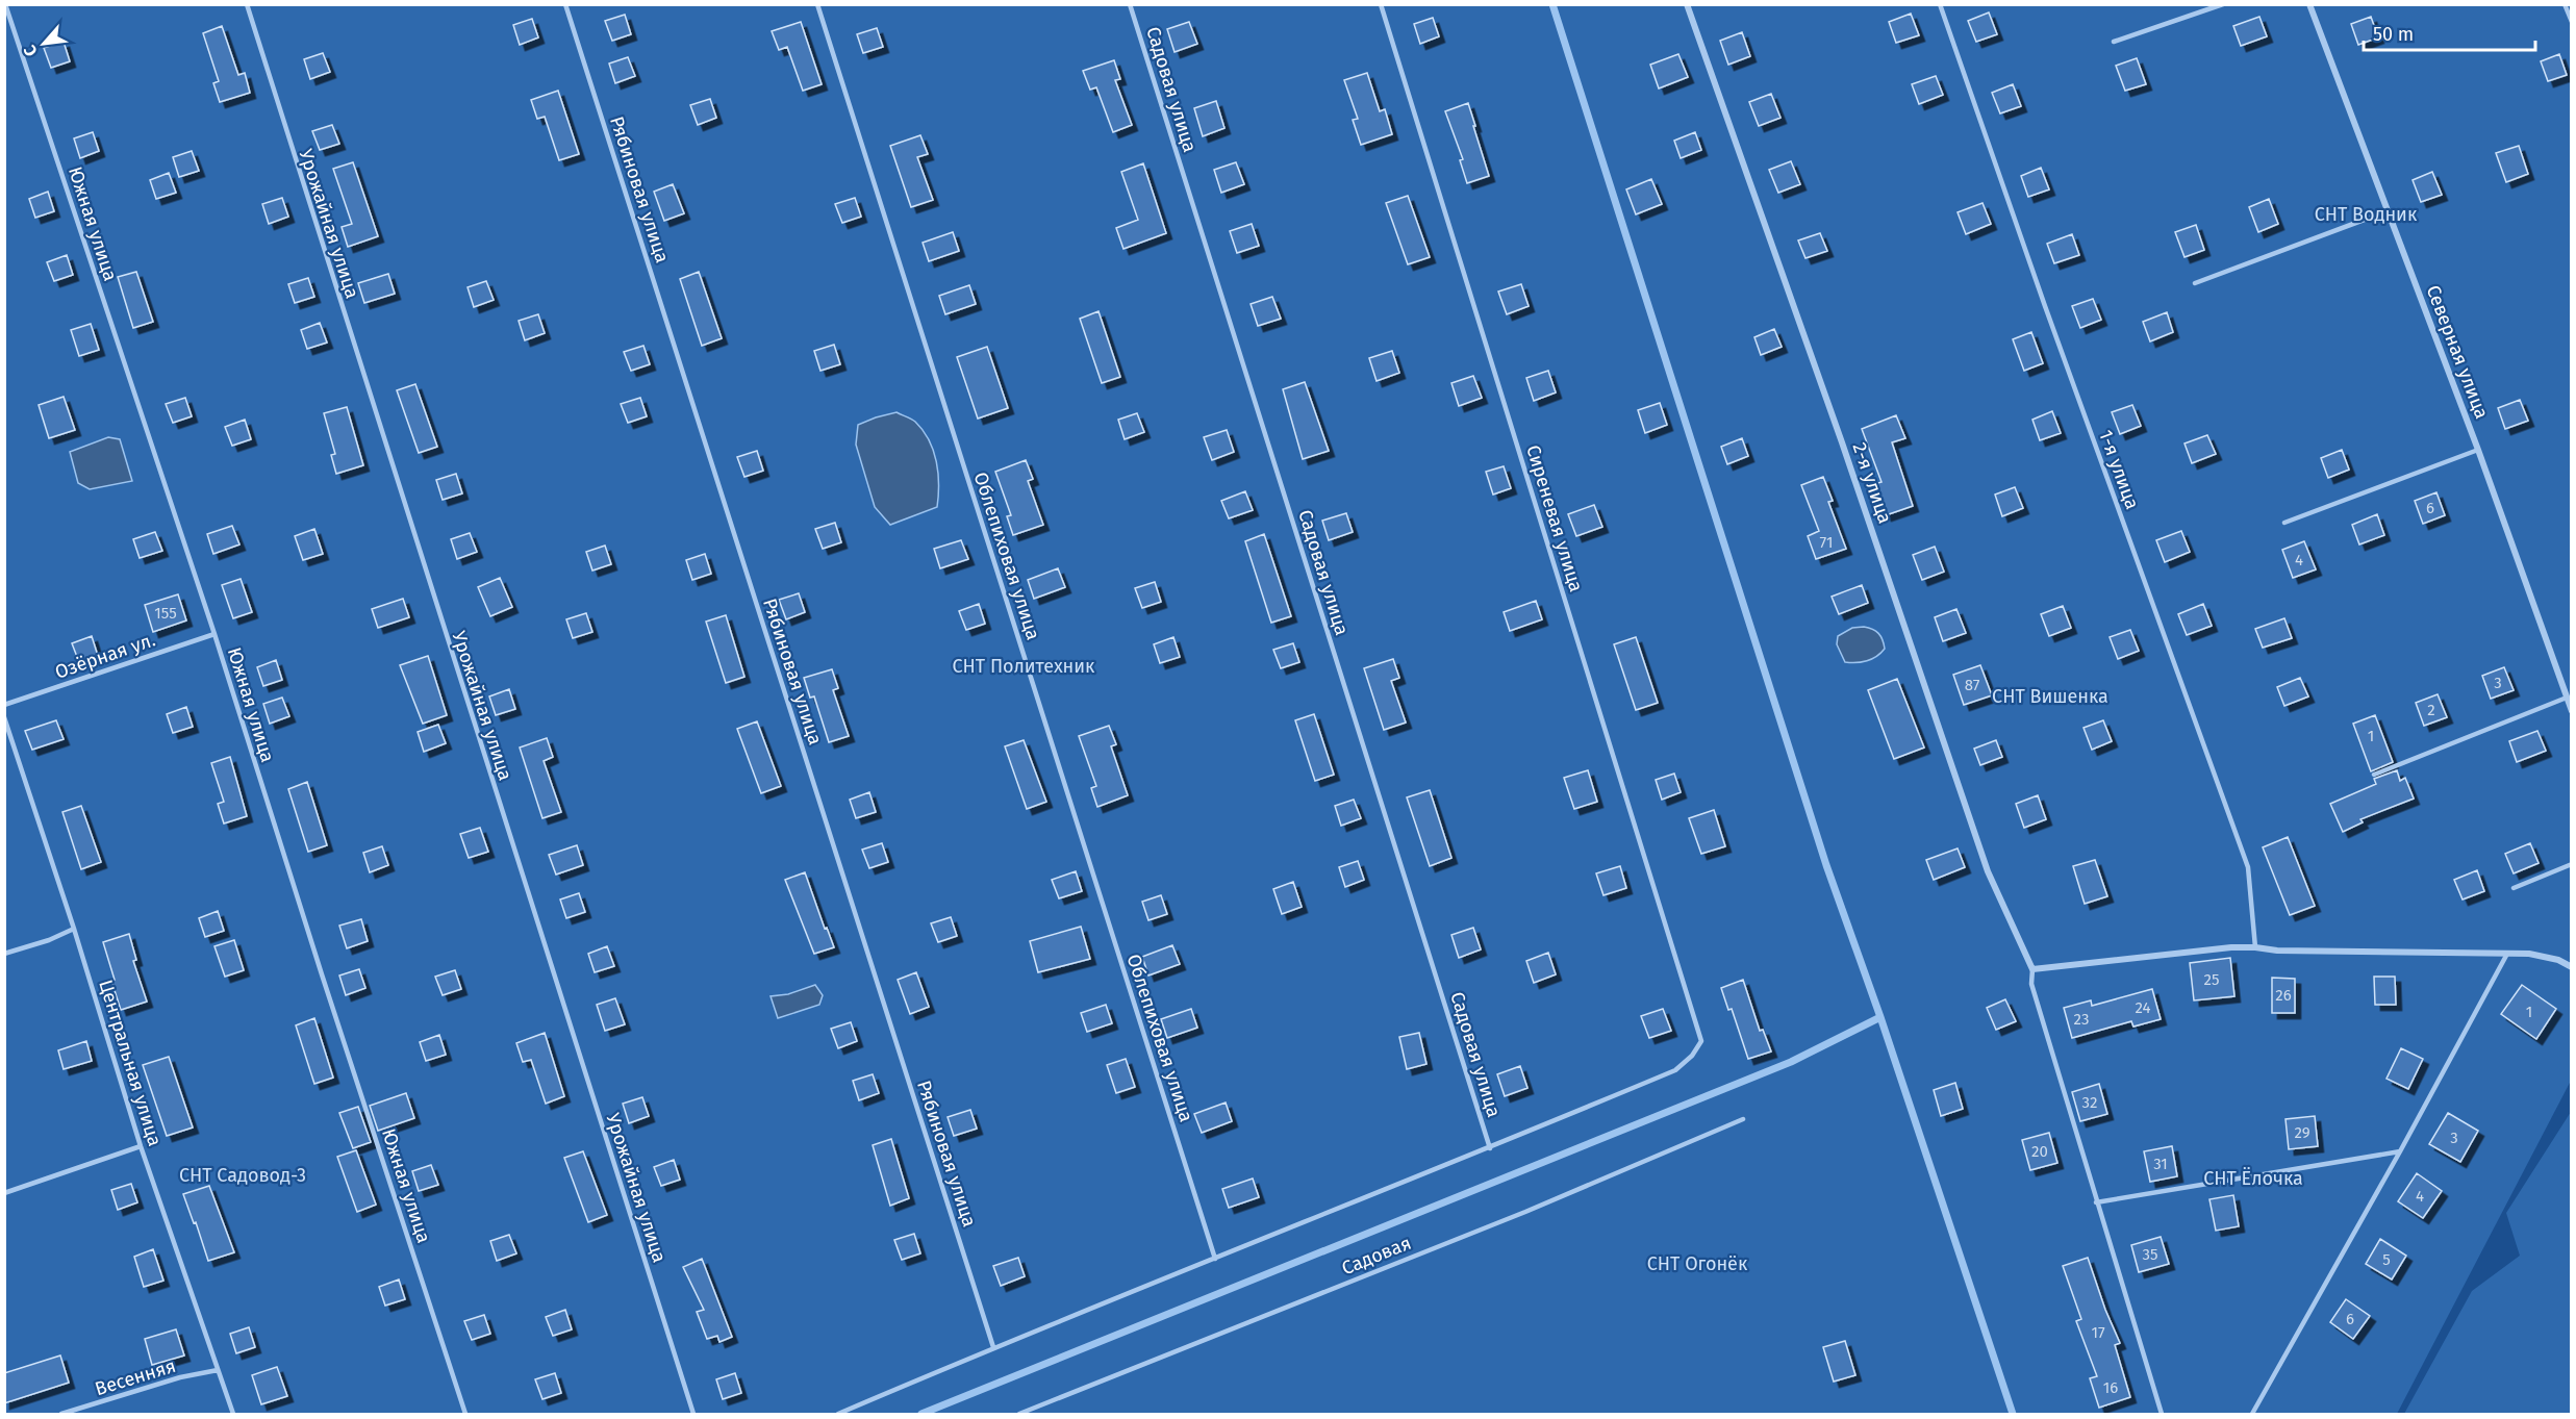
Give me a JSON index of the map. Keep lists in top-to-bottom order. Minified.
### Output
{"streets":{"street":["Северная улица","2-я улица"],"lane":["Садовая улица","Рябиновая улица","Южная улица","Урожайная улица","1-я улица","Сиреневая улица","Облепиховая улица","Озёрная ул.","Центральная улица","Садовая","Весенняя"]},"crossings":[["Садовая улица","Сиреневая улица"],["Южная улица","Озёрная ул."],["Центральная улица","Весенняя"]],"parks":["СНТ Водник","СНТ Политехник","СНТ Вишенка","СНТ Садовод-3","СНТ Ёлочка","СНТ Огонёк"],"house_numbers":["6","71","4","155","3","87","2","1","25","26","24","1","23","32","29","3","20","31","4","35","5","6","17","16"],"scale_bar":"50 m","north":"bottom left"}
